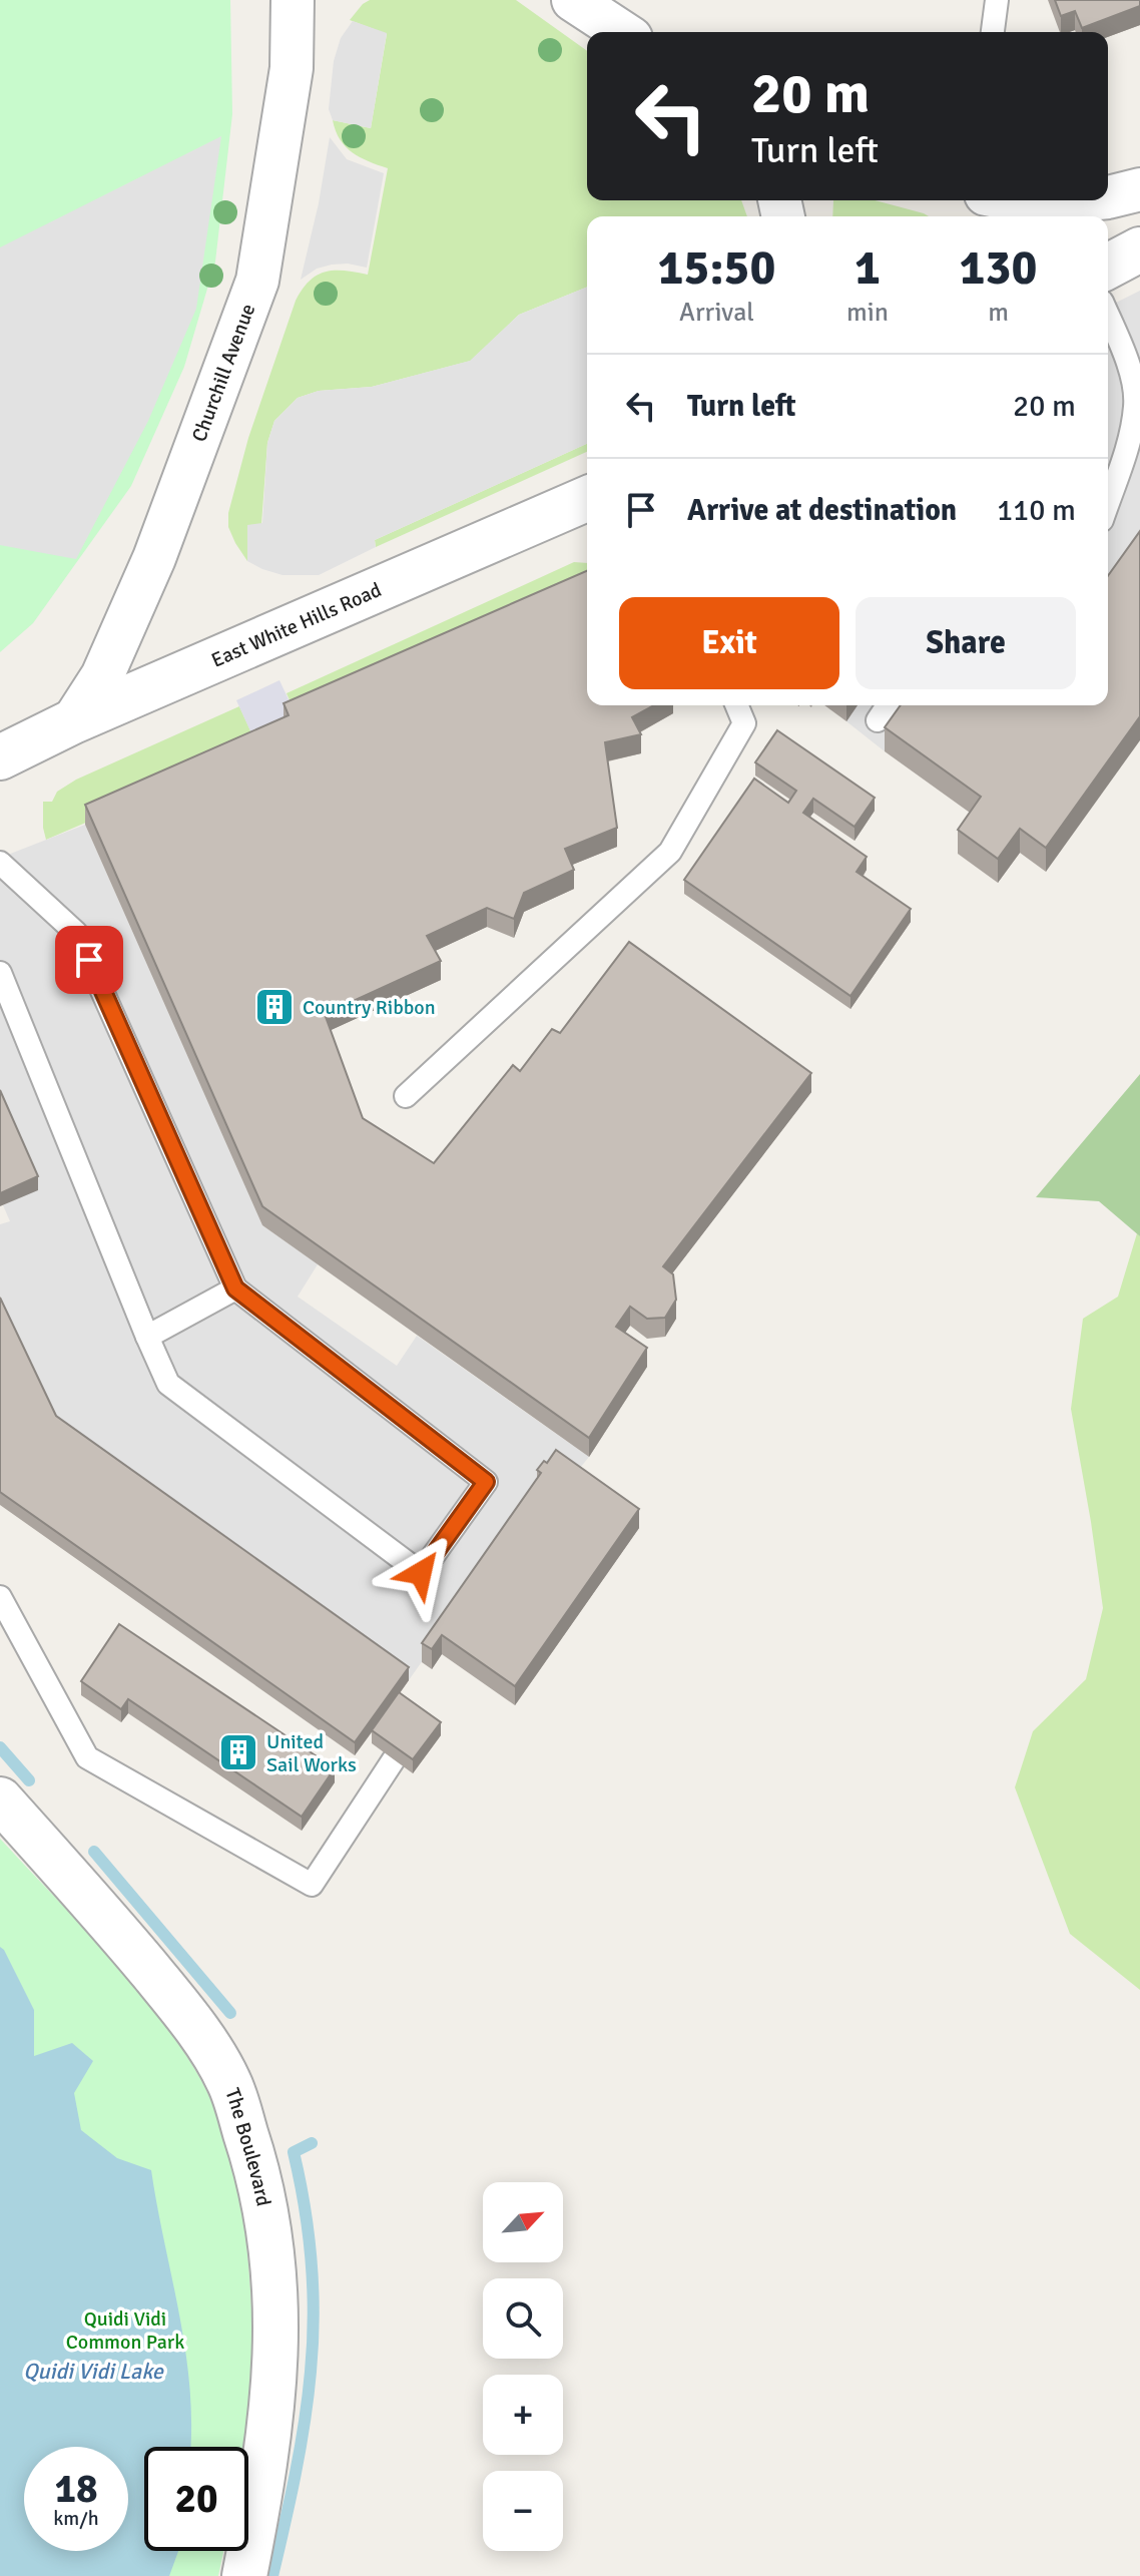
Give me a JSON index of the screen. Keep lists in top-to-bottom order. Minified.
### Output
{"streets":{"street":["Churchill Avenue","East White Hills Road","The Boulevard"]},"crossings":[["Churchill Avenue","East White Hills Road"]],"water":["Quidi Vidi Lake"],"parks":["Quidi Vidi Common Park"],"places":{"building":["Country Ribbon","United Sail Works"]},"north":"top right","page":{"turn":["20 m","Turn left"],"eta":["15:50","Arrival","1","min","130","m"],"list":[{"name":"Turn left","value":"20 m"},{"name":"Arrive at destination","value":"110 m"}],"buttons":["Exit","Share"],"map_buttons":["+","−"],"speed":"18 km/h","limit":"20"}}
